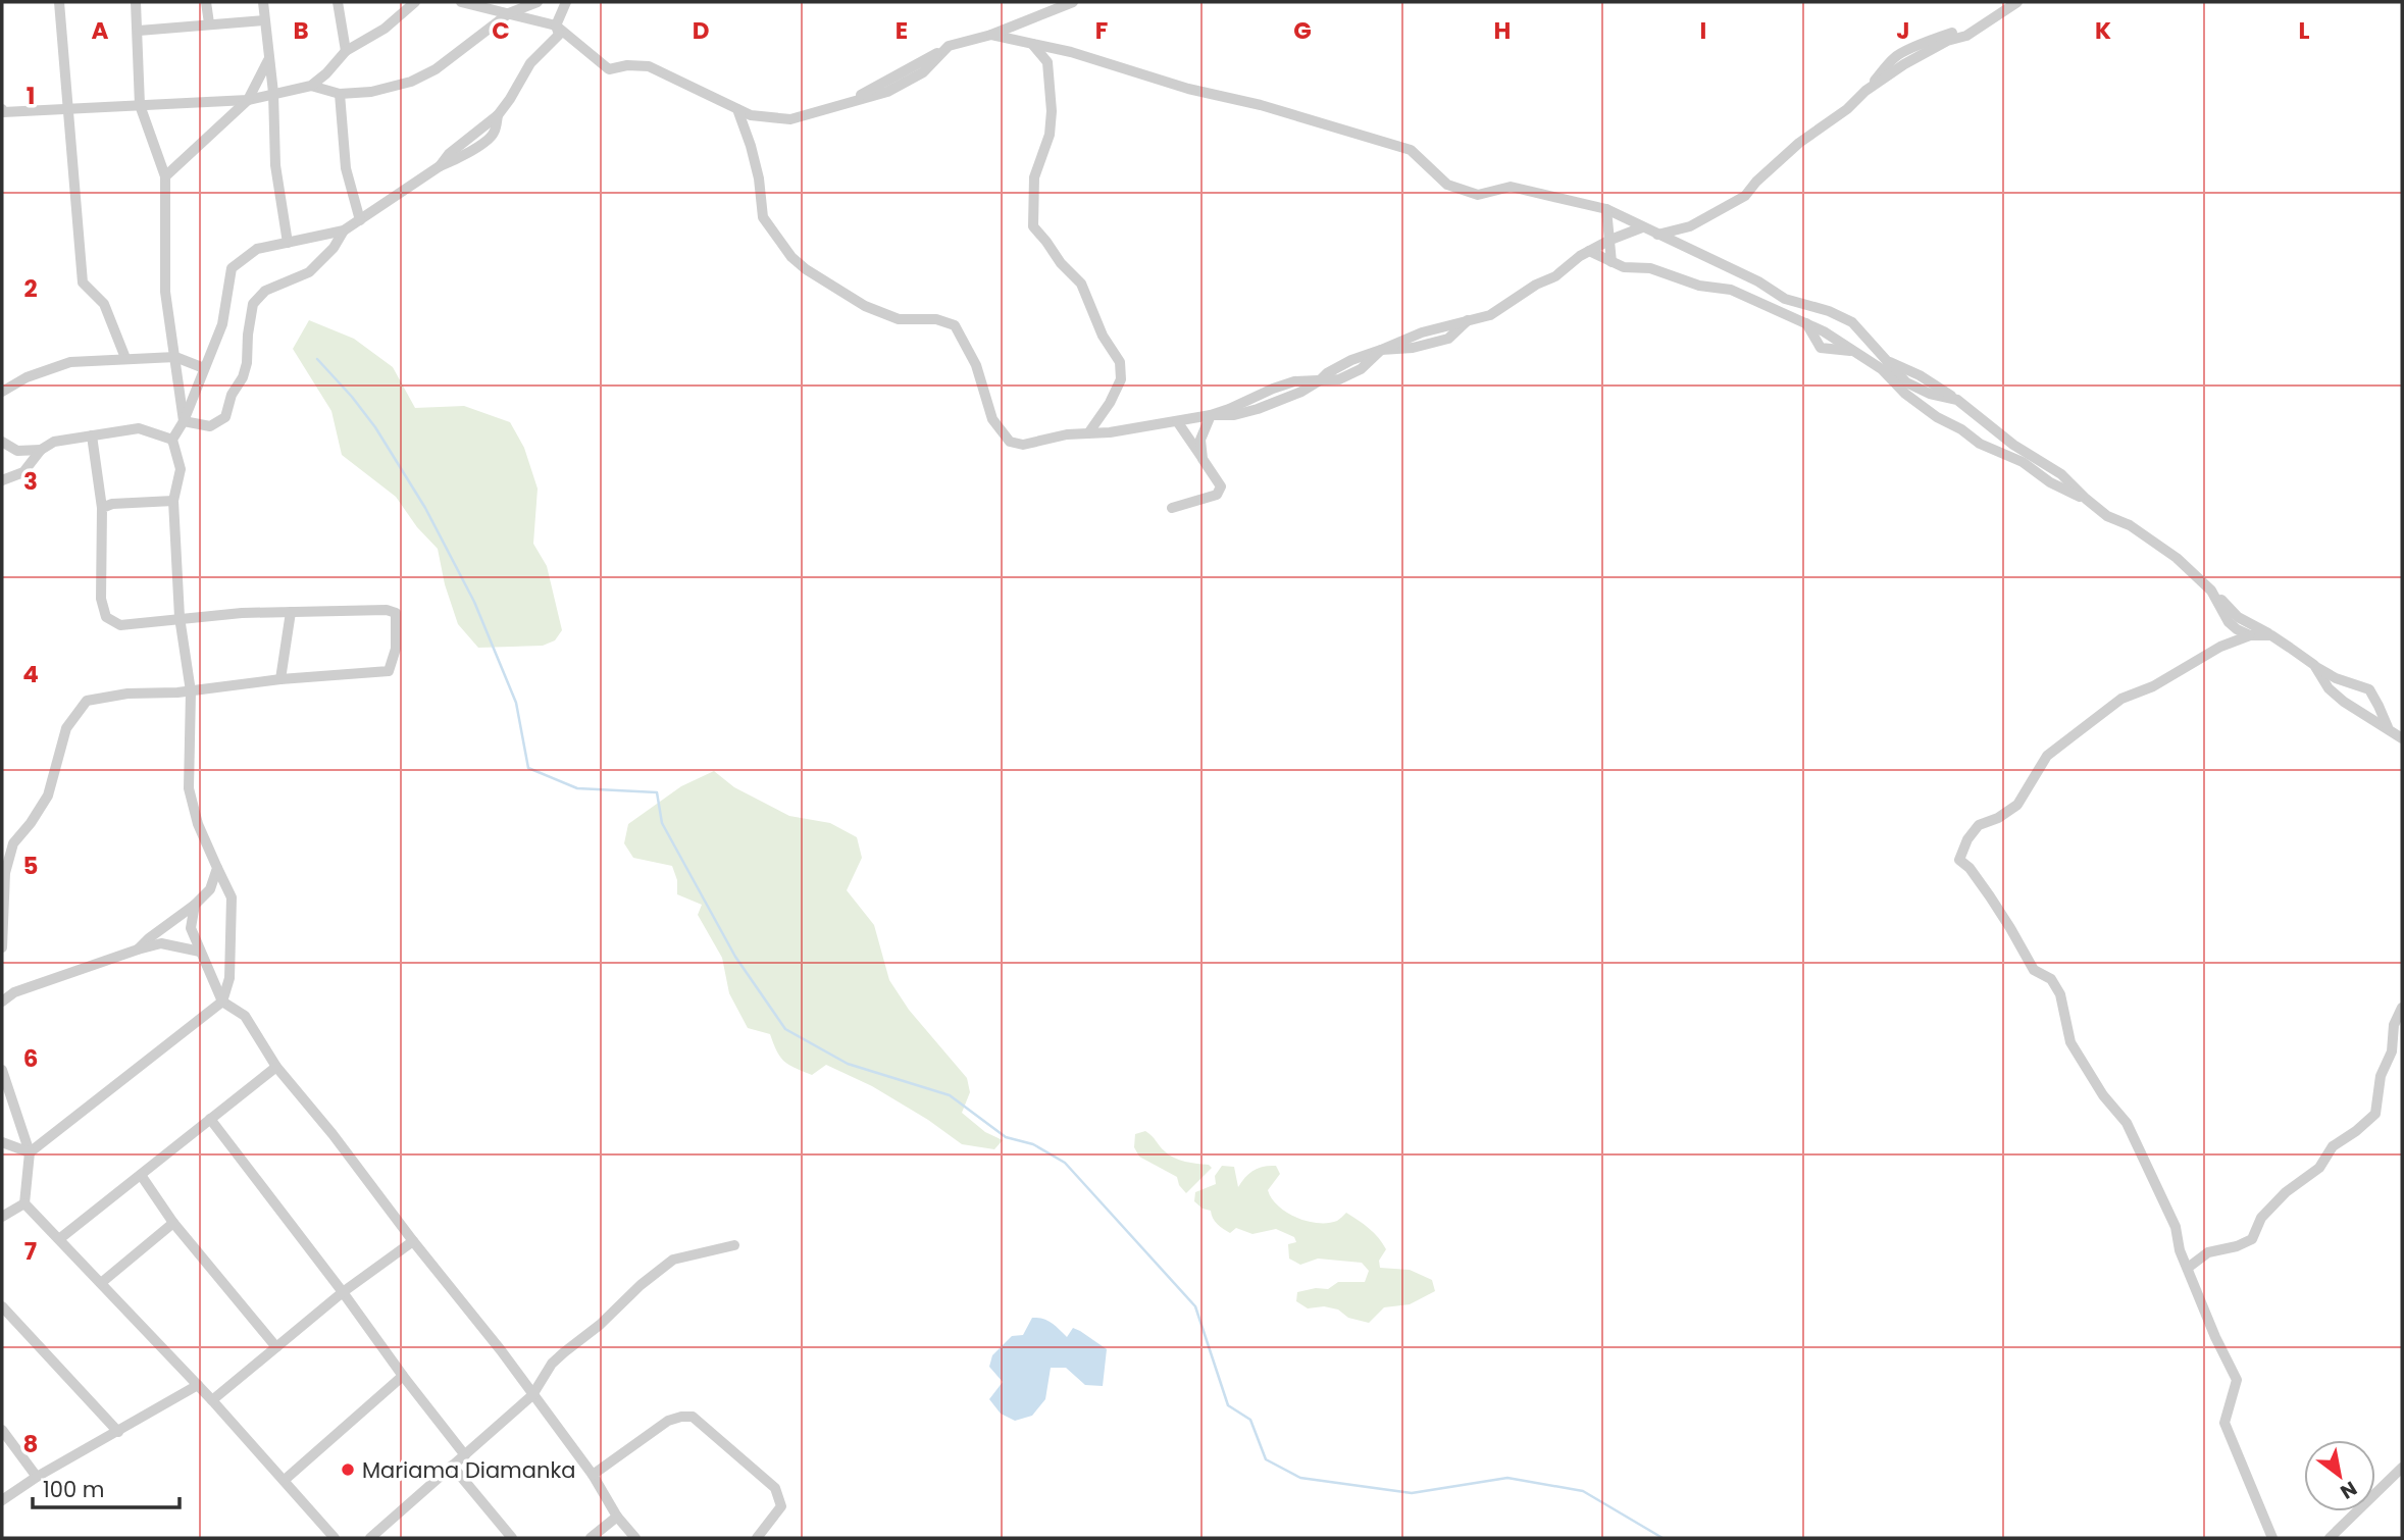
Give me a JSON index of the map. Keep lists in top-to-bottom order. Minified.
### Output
{"places":["Mariama Diamanka"],"scale_bar":"100 m","north":"bottom right","grid":{"columns":["A","B","C","D","E","F","G","H","I","J","K","L"],"rows":["1","2","3","4","5","6","7","8"]}}
